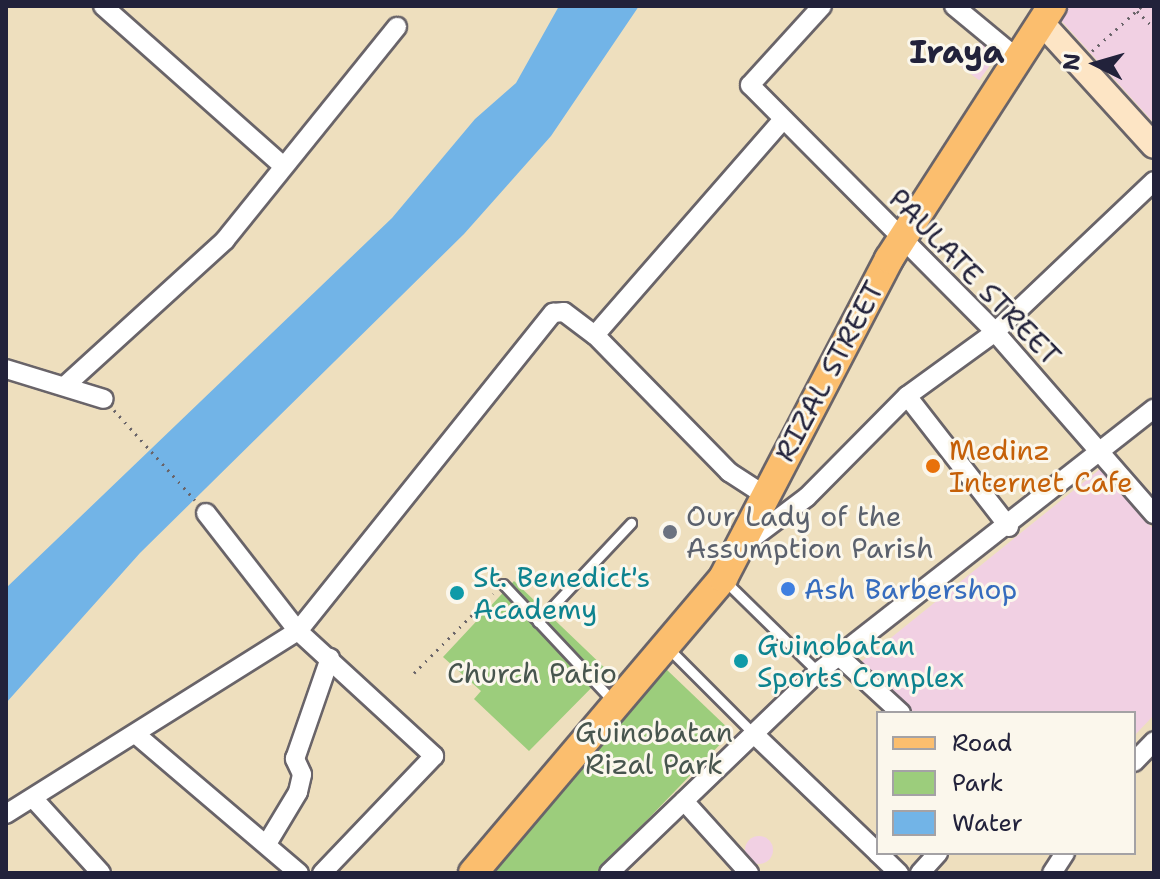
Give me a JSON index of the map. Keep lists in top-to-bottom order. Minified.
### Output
{"streets":{"main road":["RIZAL STREET"],"street":["PAULATE STREET"]},"crossings":[["PAULATE STREET","RIZAL STREET"]],"districts":["Iraya"],"parks":["Church Patio","Guinobatan Rizal Park"],"places":["Medinz Internet Cafe","Our Lady of the Assumption Parish","Ash Barbershop","St. Benedict's Academy","Guinobatan Sports Complex"],"legend":["Road","Park","Water"],"north":"left"}
